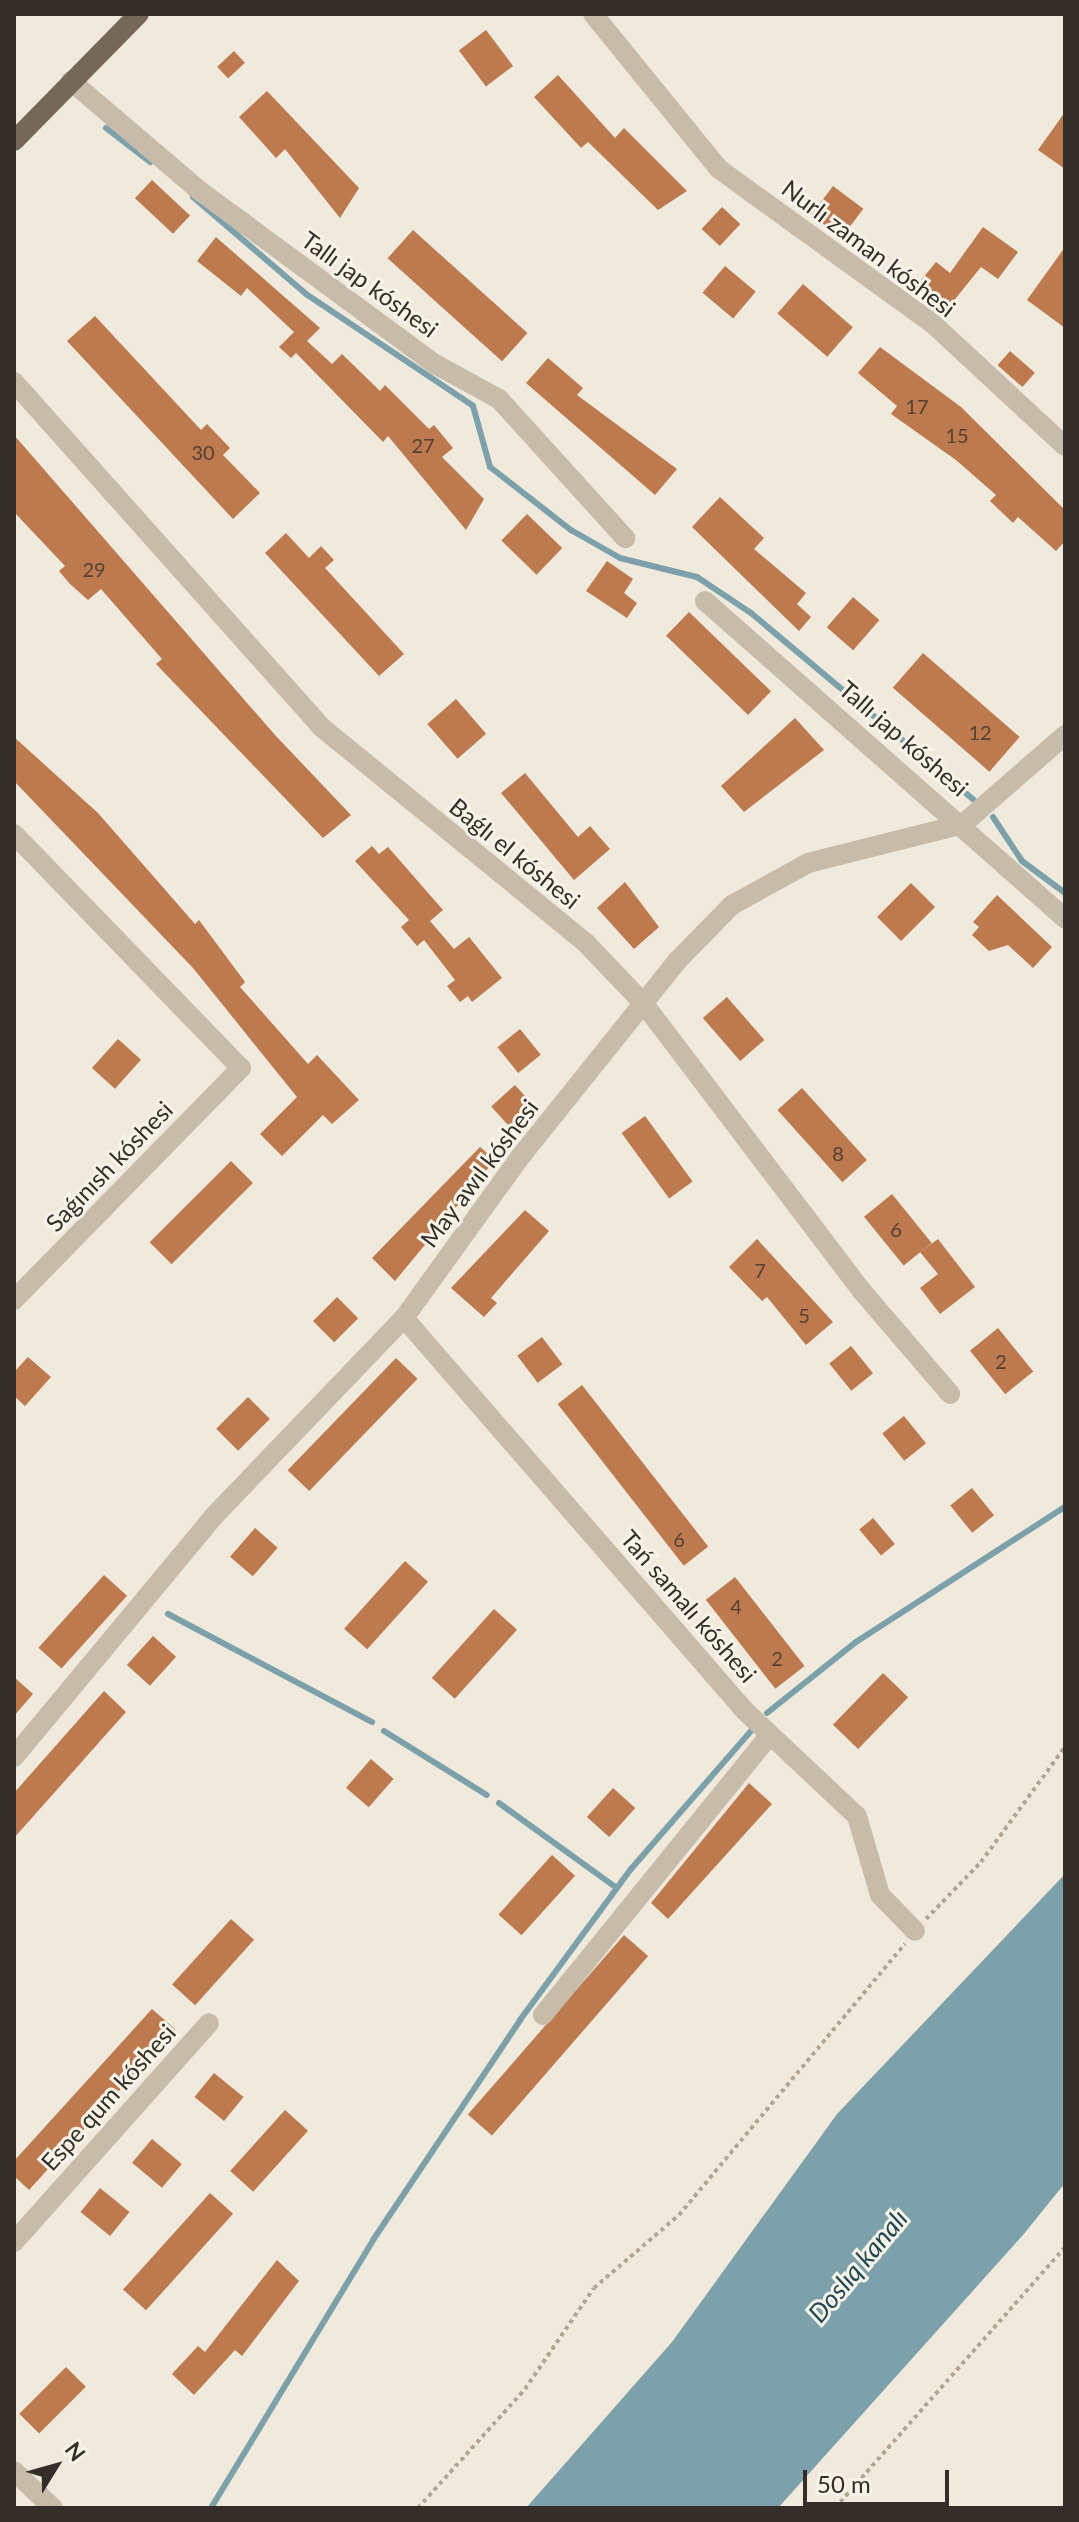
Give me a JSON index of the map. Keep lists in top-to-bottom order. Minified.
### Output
{"streets":{"street":["Nurlı zaman kóshesi","Tallı jap kóshesi","Baǵlı el kóshesi","Saǵınısh kóshesi","May awıl kóshesi","Tań samalı kóshesi","Espe qum kóshesi"]},"crossings":[["Tallı jap kóshesi","May awıl kóshesi"],["Baǵlı el kóshesi","May awıl kóshesi"],["May awıl kóshesi","Tań samalı kóshesi"]],"water":["Doslıq kanalı"],"house_numbers":["17","15","27","30","29","12","8","6","7","5","2","6","4","2"],"scale_bar":"50 m","north":"top right"}
